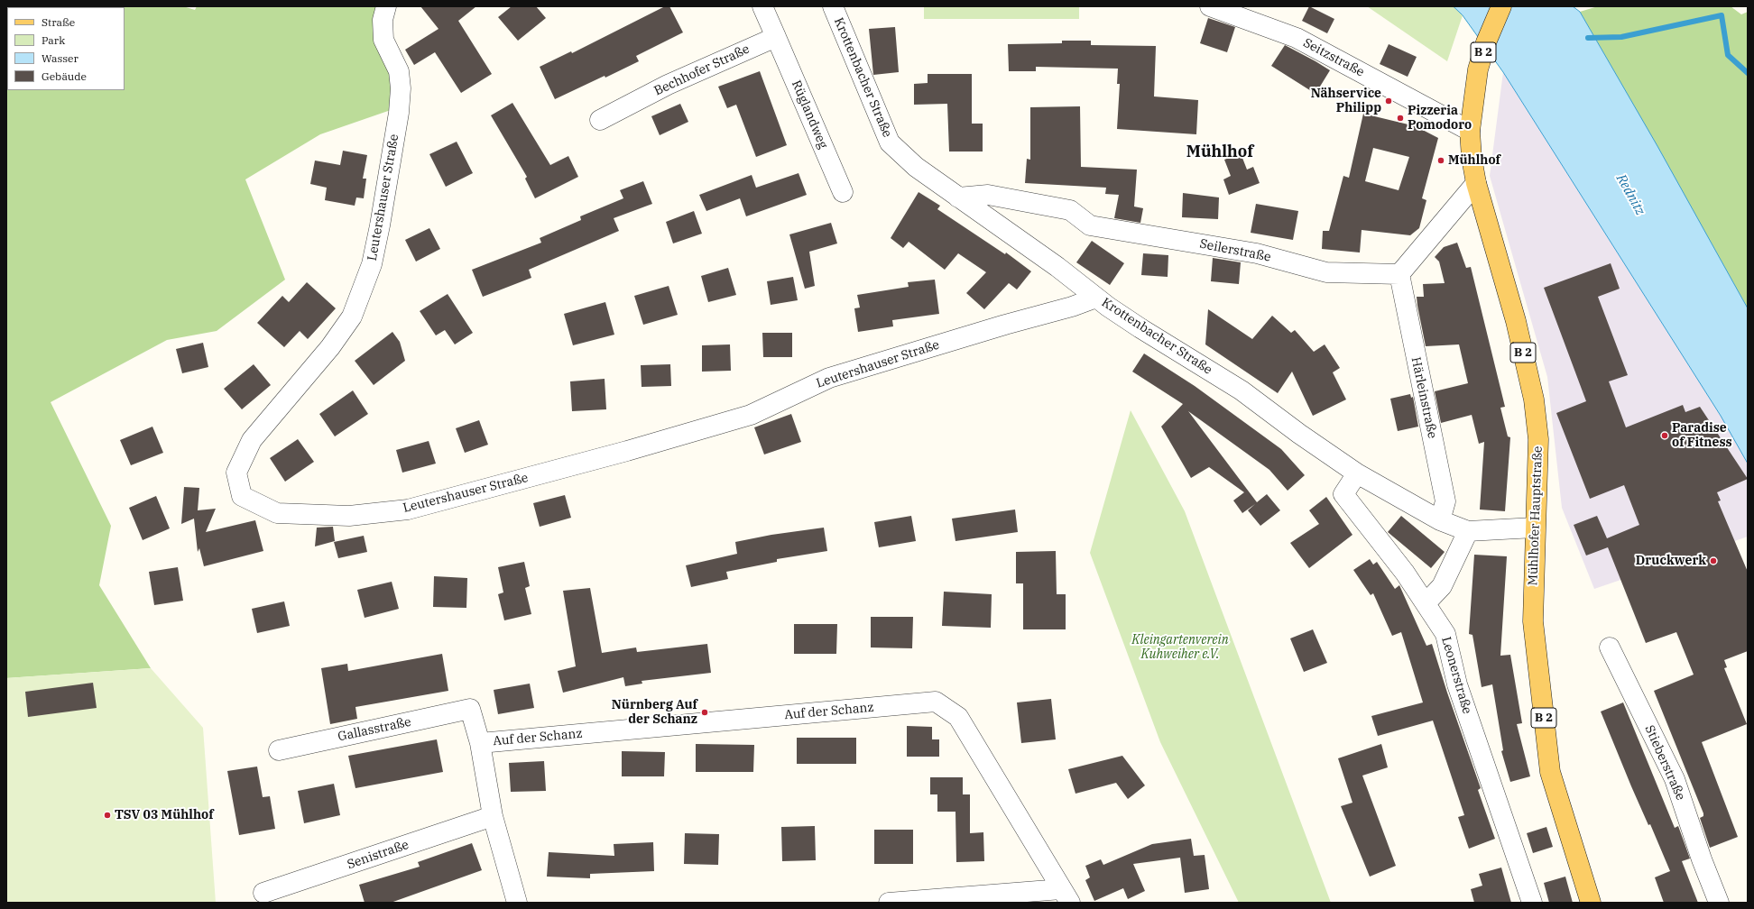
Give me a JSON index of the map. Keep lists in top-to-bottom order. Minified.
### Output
{"streets":{"main road":["B 2","Mühlhofer Hauptstraße"],"street":["Seitzstraße","Bechhofer Straße","Krottenbacher Straße","Rüglandweg","Leutershauser Straße","Seilerstraße","Härleinstraße","Leonerstraße","Auf der Schanz","Gallasstraße","Stieberstraße","Senistraße"]},"crossings":[["B 2","Seitzstraße"],["B 2","Mühlhofer Hauptstraße"],["Seitzstraße","Mühlhofer Hauptstraße"],["Bechhofer Straße","Rüglandweg"],["Krottenbacher Straße","Leutershauser Straße"],["Krottenbacher Straße","Seilerstraße"],["Krottenbacher Straße","Härleinstraße"],["Krottenbacher Straße","Mühlhofer Hauptstraße"],["Krottenbacher Straße","Leonerstraße"],["Seilerstraße","Härleinstraße"],["Auf der Schanz","Gallasstraße"],["Auf der Schanz","Senistraße"]],"districts":["Mühlhof"],"water":["Rednitz"],"parks":["Kleingartenverein Kuhweiher e.V."],"places":["Nähservice Philipp","Pizzeria Pomodoro","Mühlhof","Paradise of Fitness","Druckwerk","Nürnberg Auf der Schanz","TSV 03 Mühlhof"],"legend":["Straße","Park","Wasser","Gebäude"]}
